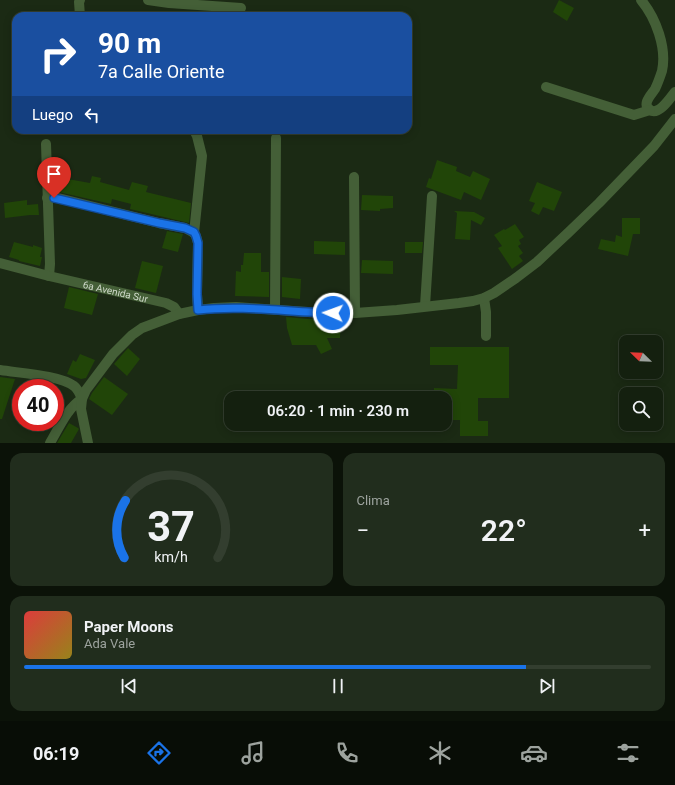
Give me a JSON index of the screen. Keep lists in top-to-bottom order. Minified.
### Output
{"streets":{"street":["6a Avenida Sur"]},"north":"top left","page":{"turn":["90 m","7a Calle Oriente"],"then":"Luego","limit":"40","trip":"06:20 · 1 min · 230 m","tile":"Clima","heat":["−","22°","+"],"song":["Paper Moons","Ada Vale"],"tabs":"06:19","gauge":["37","km/h"]}}
